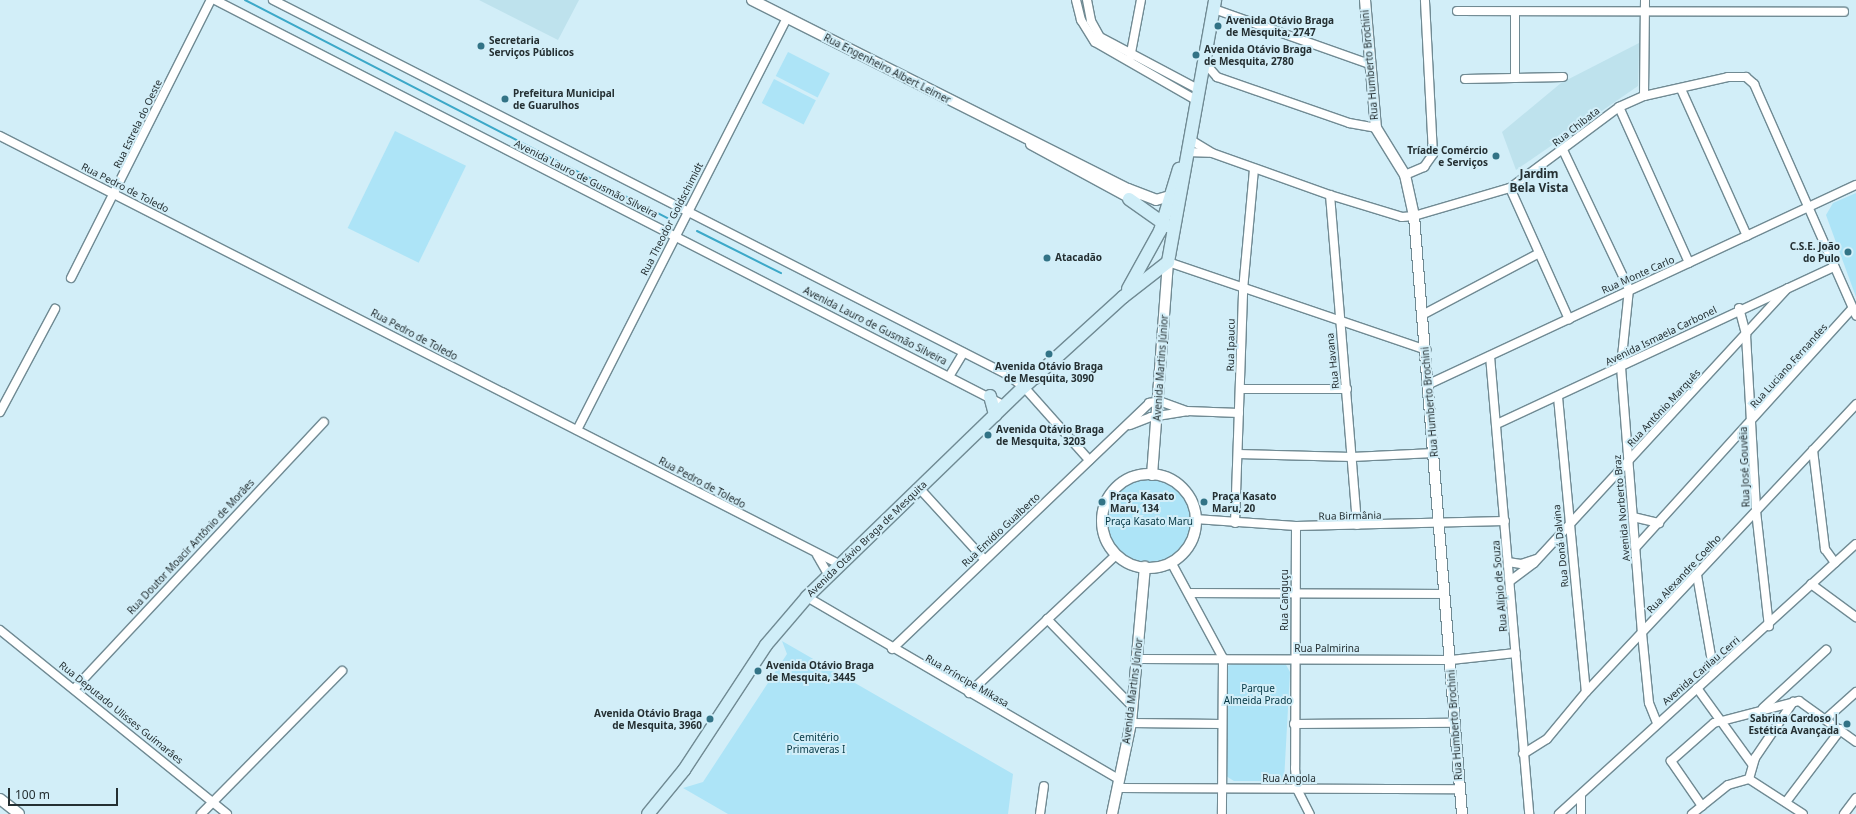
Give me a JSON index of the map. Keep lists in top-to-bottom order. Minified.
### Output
{"streets":{"main road":["Avenida Otávio Braga de Mesquita"],"street":["Rua Humberto Brochini","Rua Engenheiro Albert Leimer","Rua Estrela do Oeste","Rua Chibata","Avenida Lauro de Gusmão Silveira","Rua Pedro de Toledo","Rua Theodor Goldschimidt","Rua Monte Carlo","Avenida Ismaela Carbonel","Rua Ipaucu","Rua Havana","Rua Luciano Fernandes","Avenida Martins Júnior","Rua Antônio Marquês","Rua José Gouvêia","Avenida Norberto Braz","Rua Birmânia","Rua Emídio Gualberto","Rua Doná Dalvina","Rua Doutor Moacir Antônio de Morâes","Rua Alexandre Coelho","Rua Alípio de Souza","Rua Canguçu","Rua Palmirina","Avenida Carilau Cerri","Rua Príncipe Mikasa","Rua Deputado Ulisses Guímarâes","Rua Angola"]},"crossings":[["Rua Humberto Brochini","Rua Chibata"],["Rua Humberto Brochini","Rua Monte Carlo"],["Rua Humberto Brochini","Rua Birmânia"],["Rua Humberto Brochini","Rua Palmirina"],["Rua Humberto Brochini","Rua Angola"],["Rua Engenheiro Albert Leimer","Rua Theodor Goldschimidt"],["Rua Estrela do Oeste","Rua Pedro de Toledo"],["Rua Chibata","Rua Monte Carlo"],["Avenida Lauro de Gusmão Silveira","Rua Theodor Goldschimidt"],["Avenida Lauro de Gusmão Silveira","Rua Emídio Gualberto"],["Avenida Lauro de Gusmão Silveira","Avenida Otávio Braga de Mesquita"],["Rua Pedro de Toledo","Rua Theodor Goldschimidt"],["Rua Pedro de Toledo","Avenida Otávio Braga de Mesquita"],["Rua Monte Carlo","Avenida Norberto Braz"],["Rua Monte Carlo","Rua Alípio de Souza"],["Avenida Ismaela Carbonel","Rua Antônio Marquês"],["Avenida Ismaela Carbonel","Rua José Gouvêia"],["Avenida Ismaela Carbonel","Avenida Norberto Braz"],["Avenida Ismaela Carbonel","Rua Doná Dalvina"],["Avenida Ismaela Carbonel","Rua Alípio de Souza"],["Rua Ipaucu","Rua Birmânia"],["Rua Ipaucu","Rua Emídio Gualberto"],["Rua Havana","Rua Birmânia"],["Rua Luciano Fernandes","Rua José Gouvêia"],["Rua Luciano Fernandes","Avenida Norberto Braz"],["Avenida Martins Júnior","Rua Birmânia"],["Avenida Martins Júnior","Rua Emídio Gualberto"],["Avenida Martins Júnior","Avenida Otávio Braga de Mesquita"],["Avenida Martins Júnior","Rua Palmirina"],["Avenida Martins Júnior","Rua Príncipe Mikasa"],["Avenida Martins Júnior","Rua Angola"],["Rua Antônio Marquês","Rua José Gouvêia"],["Rua Antônio Marquês","Avenida Norberto Braz"],["Rua Antônio Marquês","Rua Doná Dalvina"],["Rua Antônio Marquês","Rua Alípio de Souza"],["Rua José Gouvêia","Rua Alexandre Coelho"],["Rua José Gouvêia","Avenida Carilau Cerri"],["Avenida Norberto Braz","Rua Alexandre Coelho"],["Avenida Norberto Braz","Avenida Carilau Cerri"],["Rua Birmânia","Rua Alípio de Souza"],["Rua Birmânia","Rua Canguçu"],["Rua Emídio Gualberto","Rua Príncipe Mikasa"],["Avenida Otávio Braga de Mesquita","Rua Príncipe Mikasa"],["Rua Doná Dalvina","Rua Alexandre Coelho"],["Rua Doutor Moacir Antônio de Morâes","Rua Deputado Ulisses Guímarâes"],["Rua Alexandre Coelho","Rua Alípio de Souza"],["Rua Alípio de Souza","Rua Palmirina"],["Rua Canguçu","Rua Palmirina"],["Rua Canguçu","Rua Angola"],["Rua Príncipe Mikasa","Rua Angola"]],"districts":["Jardim Bela Vista"],"parks":["Praça Kasato Maru","Parque Almeida Prado","Cemitério Primaveras I"],"places":["Avenida Otávio Braga de Mesquita, 2747","Secretaria Serviços Públicos","Avenida Otávio Braga de Mesquita, 2780","Prefeitura Municipal de Guarulhos","Tríade Comércio e Serviços","C.S.E. João do Pulo","Atacadão","Avenida Otávio Braga de Mesquita, 3090","Avenida Otávio Braga de Mesquita, 3203","Praça Kasato Maru, 134","Praça Kasato Maru, 20","Avenida Otávio Braga de Mesquita, 3445","Avenida Otávio Braga de Mesquita, 3960","Sabrina Cardoso | Estética Avançada"],"scale_bar":"100 m"}
